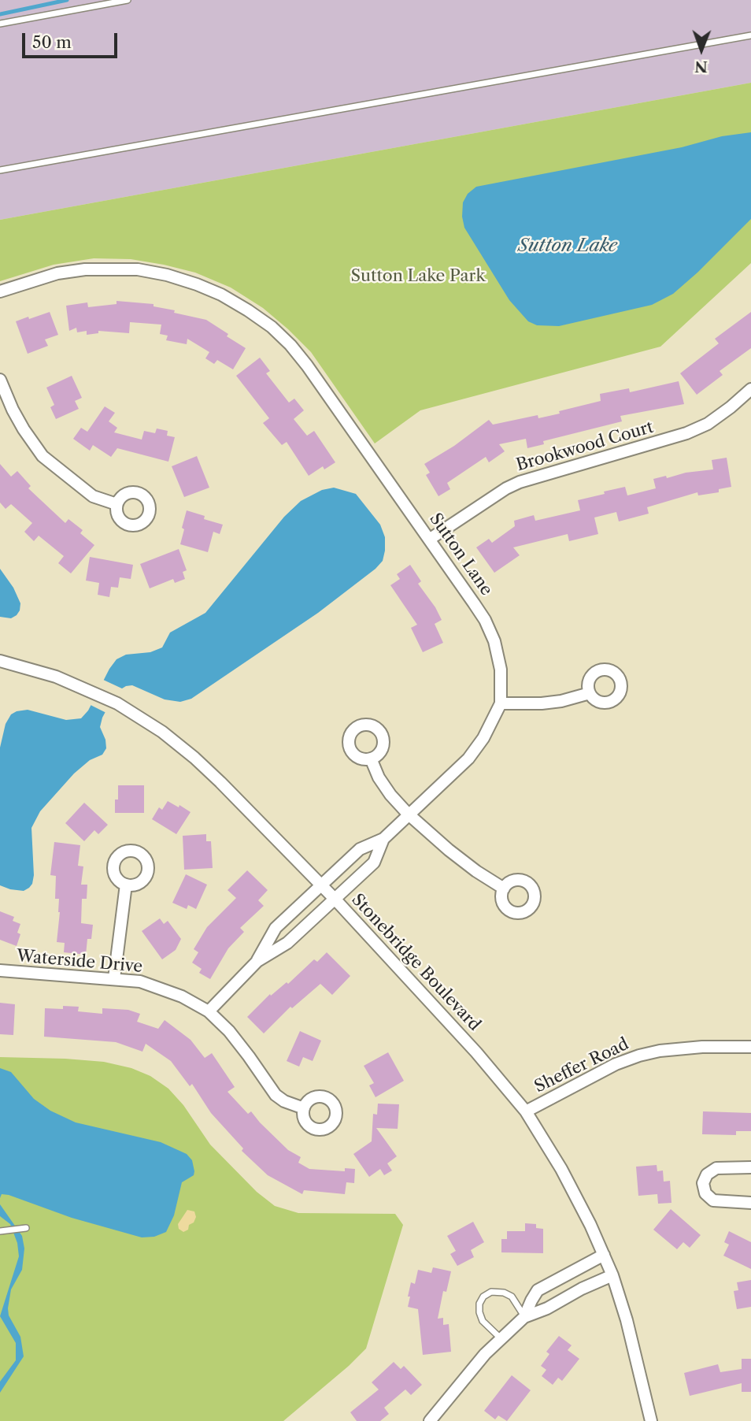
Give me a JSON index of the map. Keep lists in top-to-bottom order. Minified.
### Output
{"streets":{"street":["Brookwood Court","Sutton Lane","Waterside Drive","Stonebridge Boulevard","Sheffer Road"]},"crossings":[["Brookwood Court","Sutton Lane"],["Sutton Lane","Waterside Drive"],["Sutton Lane","Stonebridge Boulevard"],["Stonebridge Boulevard","Sheffer Road"]],"water":["Sutton Lake"],"parks":["Sutton Lake Park"],"scale_bar":"50 m","north":"bottom"}
